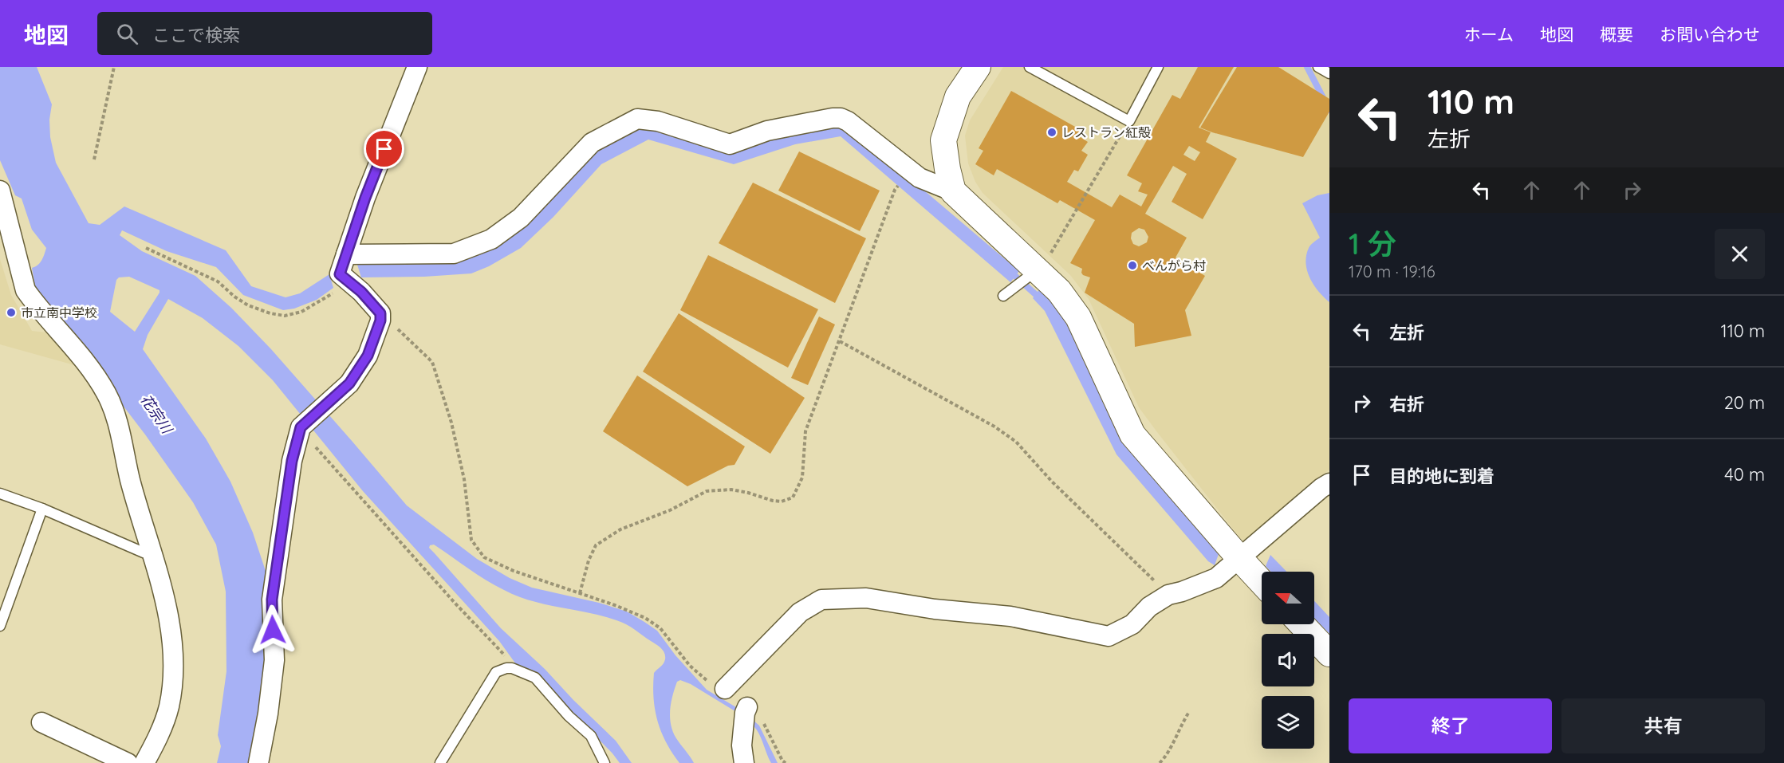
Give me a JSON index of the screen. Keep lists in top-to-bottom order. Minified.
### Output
{"water":["花宗川"],"places":["レストラン紅殻","べんがら村","市立南中学校"],"north":"left","page":{"header":"地図","search":"ここで検索","nav":["ホーム","地図","概要","お問い合わせ"],"turn":["110 m","左折"],"heading":["1 分","170 m · 19:16"],"list":[{"name":"左折","value":"110 m"},{"name":"右折","value":"20 m"},{"name":"目的地に到着","value":"40 m"}],"buttons":["終了","共有"]}}
